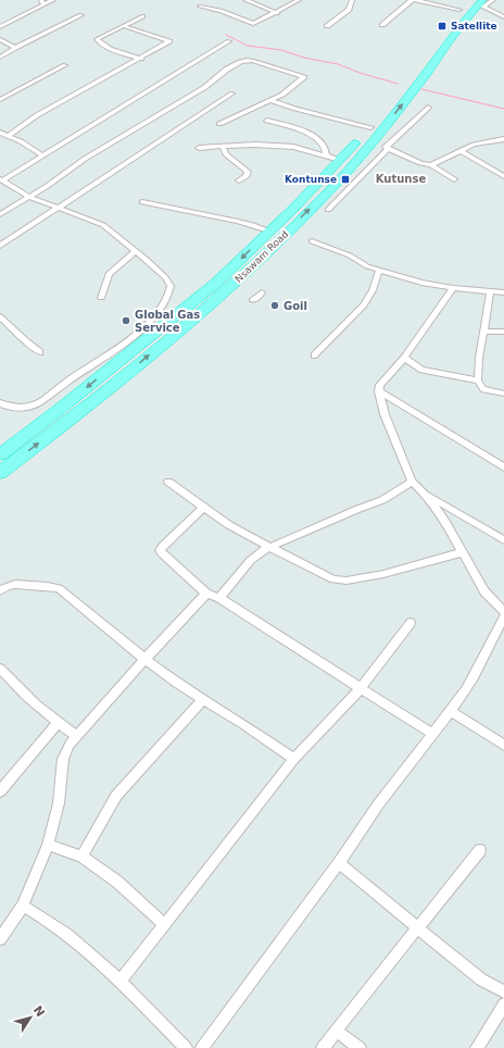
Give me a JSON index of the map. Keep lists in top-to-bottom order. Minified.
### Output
{"streets":{"highway":["Nsawam Road"]},"districts":["Kutunse"],"places":{"transit":["Satellite","Kontunse"],"other":["Goil","Global Gas Service"]},"north":"top right"}
